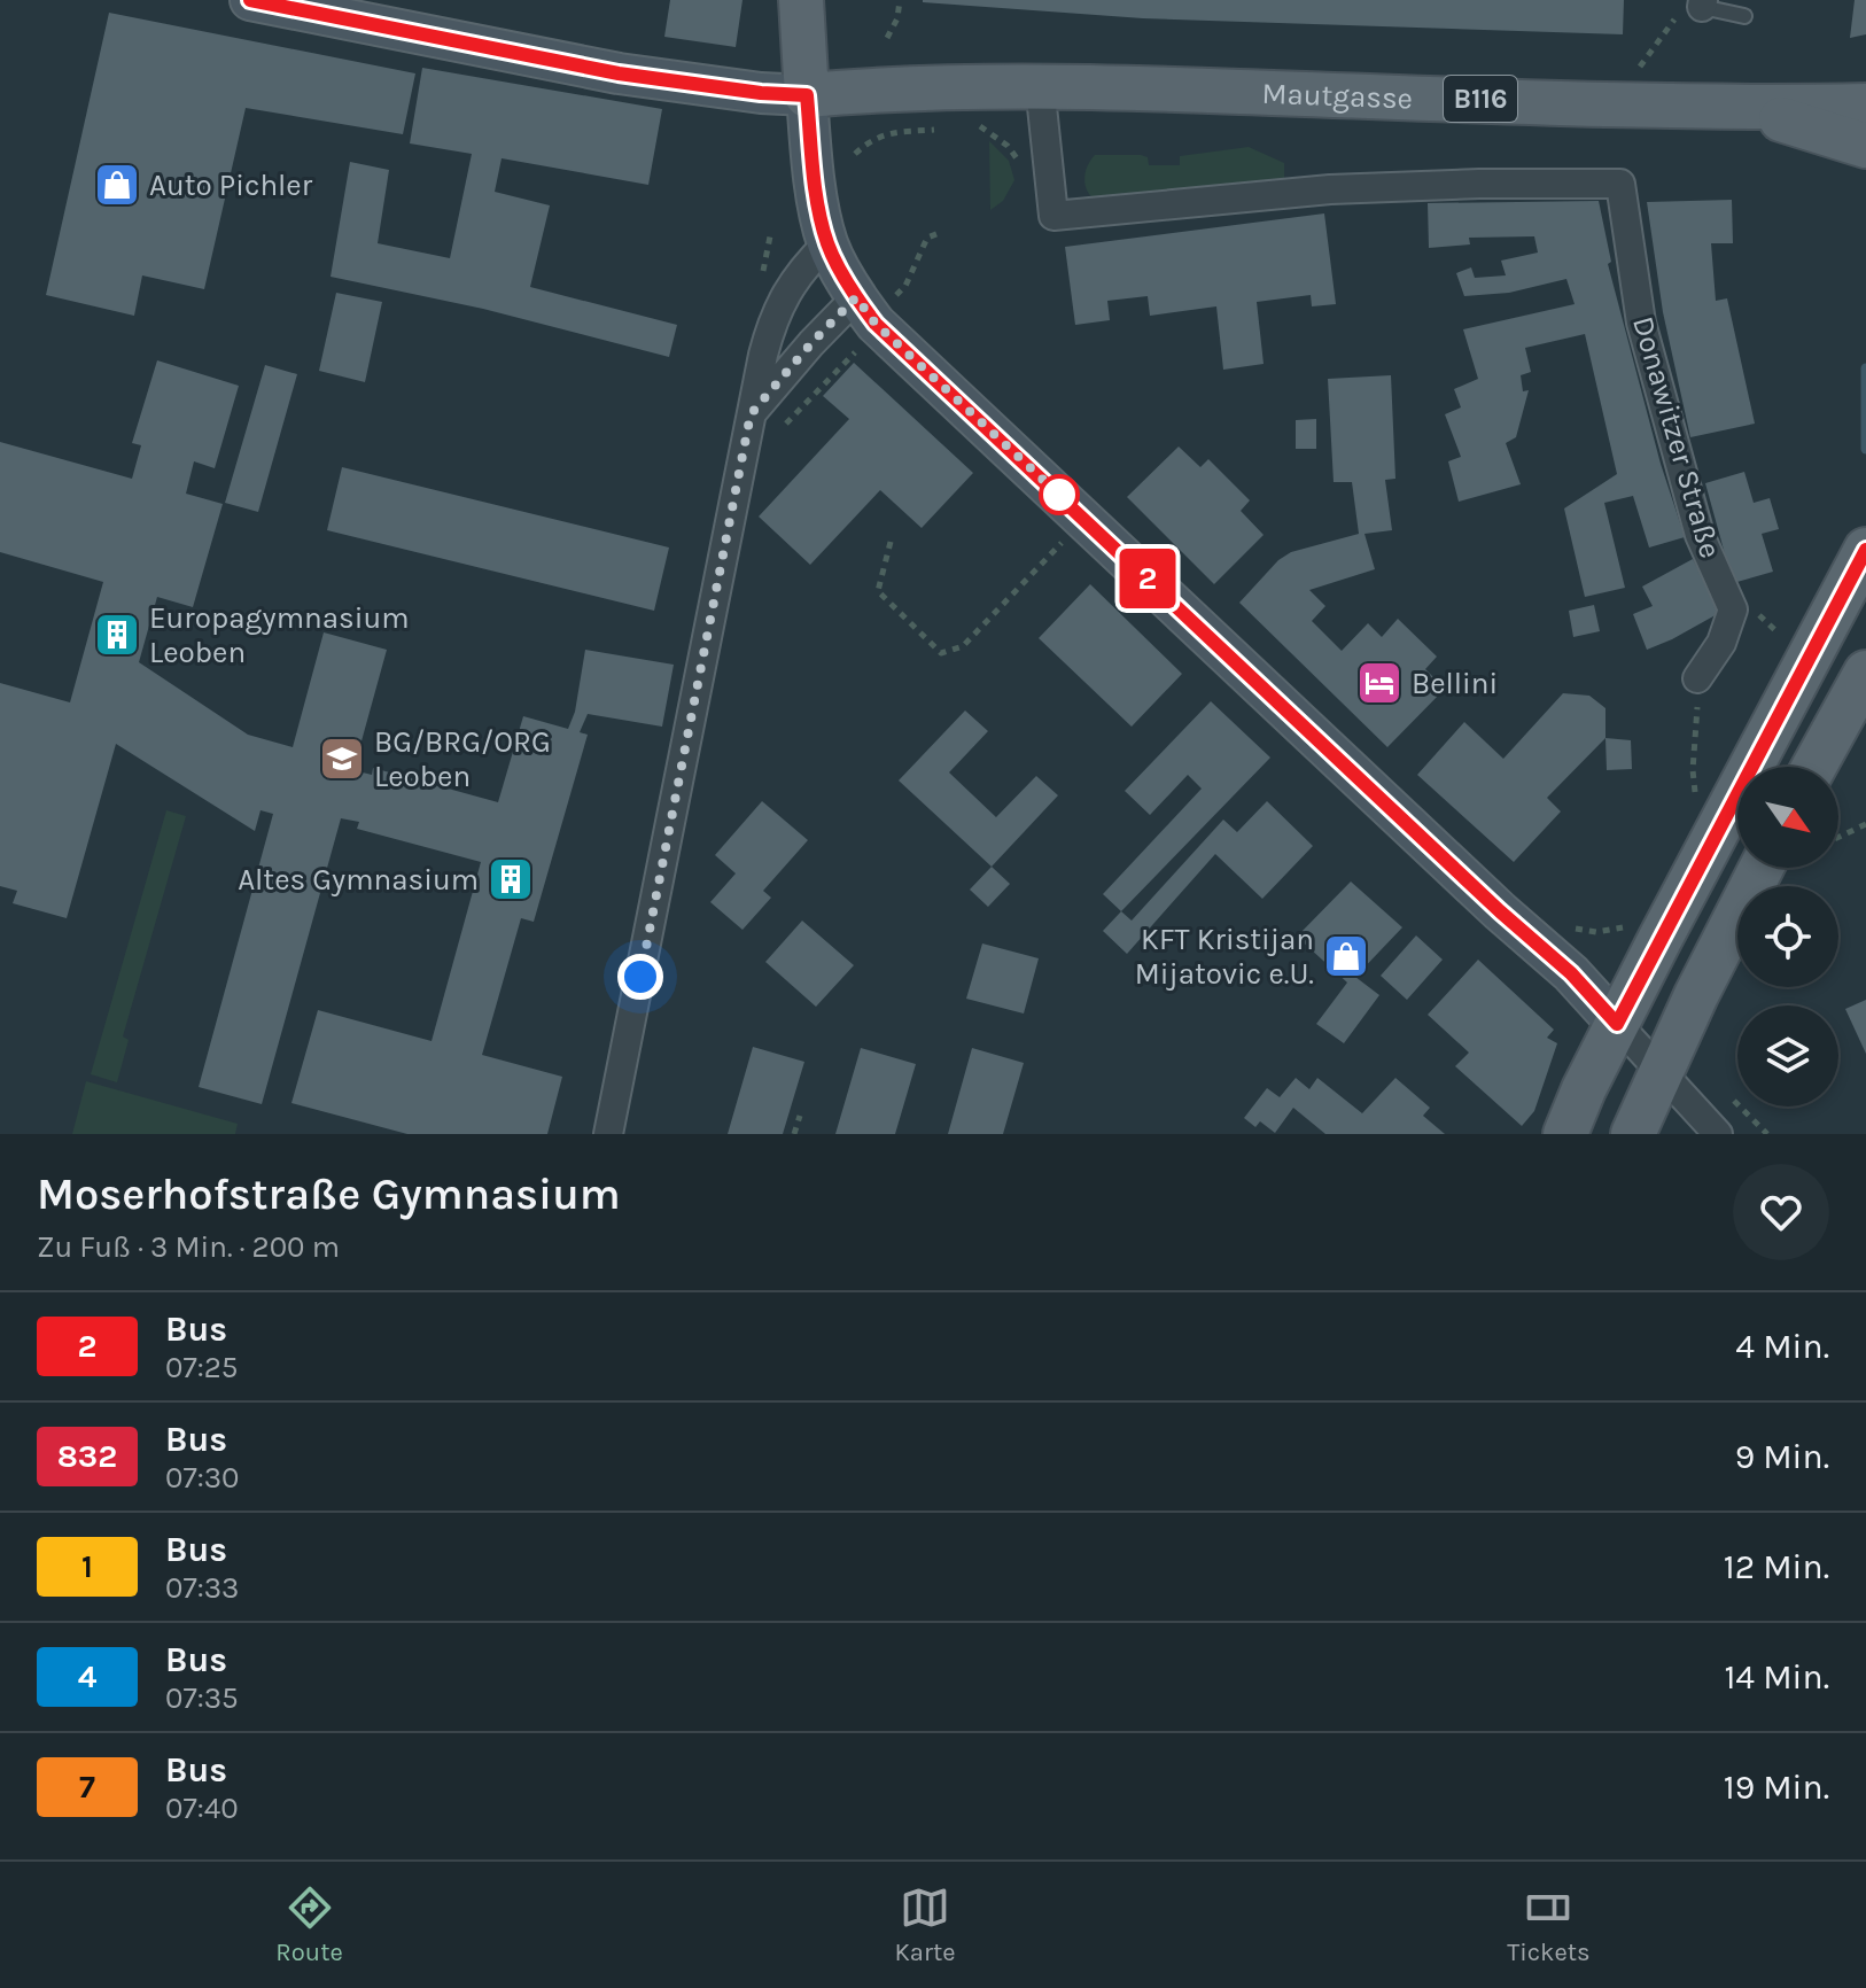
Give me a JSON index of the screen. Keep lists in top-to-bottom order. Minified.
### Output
{"streets":{"main road":["Mautgasse","B116"],"street":["Donawitzer Straße"]},"crossings":[["Mautgasse","Donawitzer Straße"]],"places":{"shop":["Auto Pichler","KFT Kristijan Mijatovic e.U."],"building":["Europagymnasium Leoben","Altes Gymnasium"],"hotel":["Bellini"],"school or university":["BG/BRG/ORG Leoben"]},"lines":["bus line 2"],"north":"bottom right","page":{"on_map":"2","heading":["Moserhofstraße Gymnasium","Zu Fuß · 3 Min. · 200 m"],"list":[{"mark":"2","name":"Bus","note":"07:25","value":"4 Min."},{"mark":"832","name":"Bus","note":"07:30","value":"9 Min."},{"mark":"1","name":"Bus","note":"07:33","value":"12 Min."},{"mark":"4","name":"Bus","note":"07:35","value":"14 Min."},{"mark":"7","name":"Bus","note":"07:40","value":"19 Min."}],"tabs":["Route","Karte","Tickets"]}}
